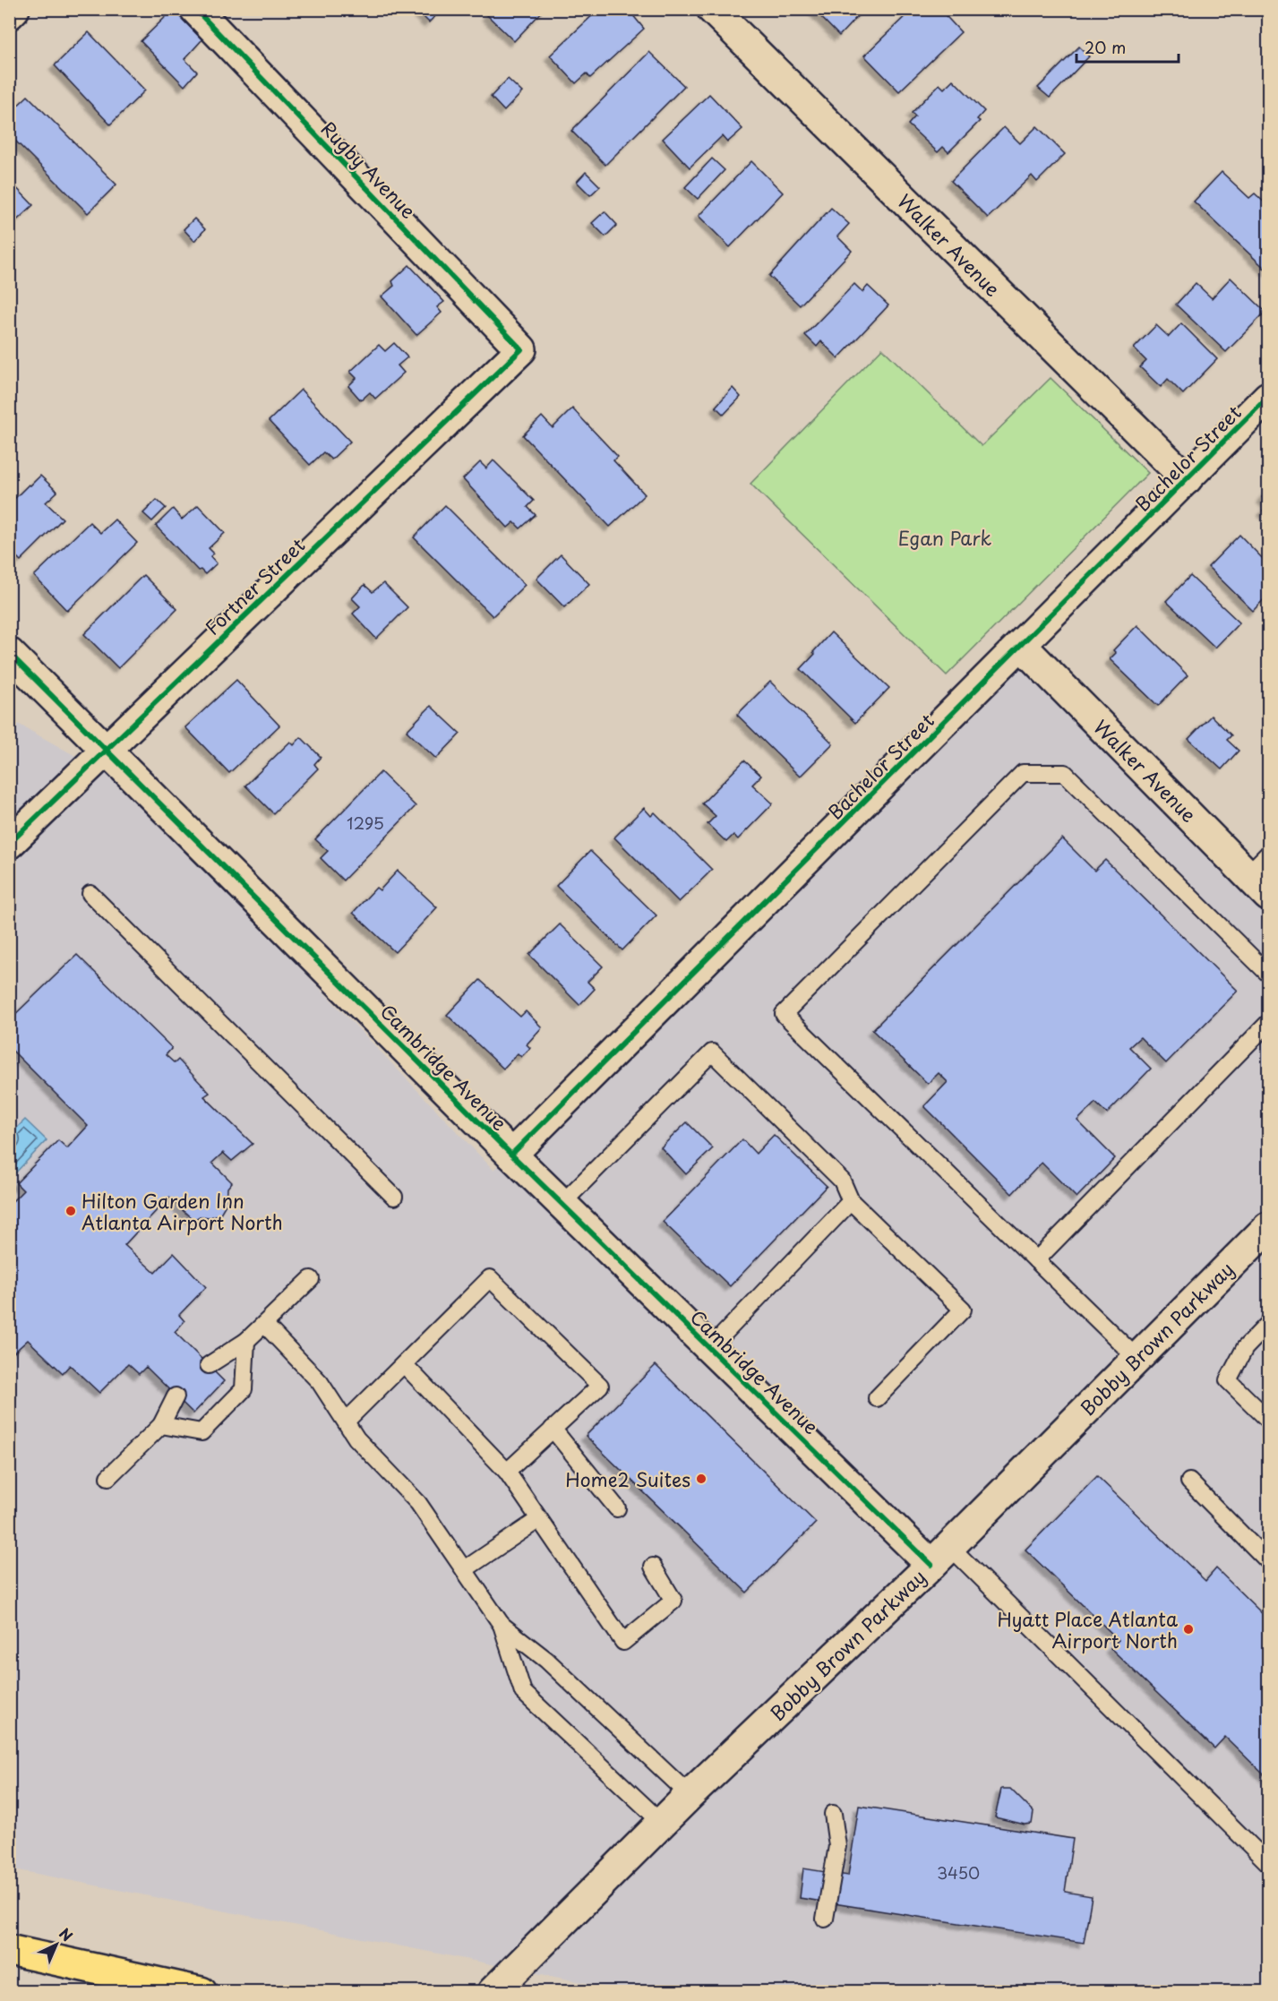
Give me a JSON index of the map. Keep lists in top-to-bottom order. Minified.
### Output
{"streets":{"street":["Rugby Avenue","Walker Avenue","Bachelor Street","Fortner Street","Cambridge Avenue","Bobby Brown Parkway"]},"crossings":[["Rugby Avenue","Fortner Street"],["Walker Avenue","Bachelor Street"],["Bachelor Street","Cambridge Avenue"],["Fortner Street","Cambridge Avenue"],["Cambridge Avenue","Bobby Brown Parkway"]],"parks":["Egan Park"],"places":["Hilton Garden Inn Atlanta Airport North","Home2 Suites","Hyatt Place Atlanta Airport North"],"house_numbers":["1295","3450"],"scale_bar":"20 m","north":"top right"}
